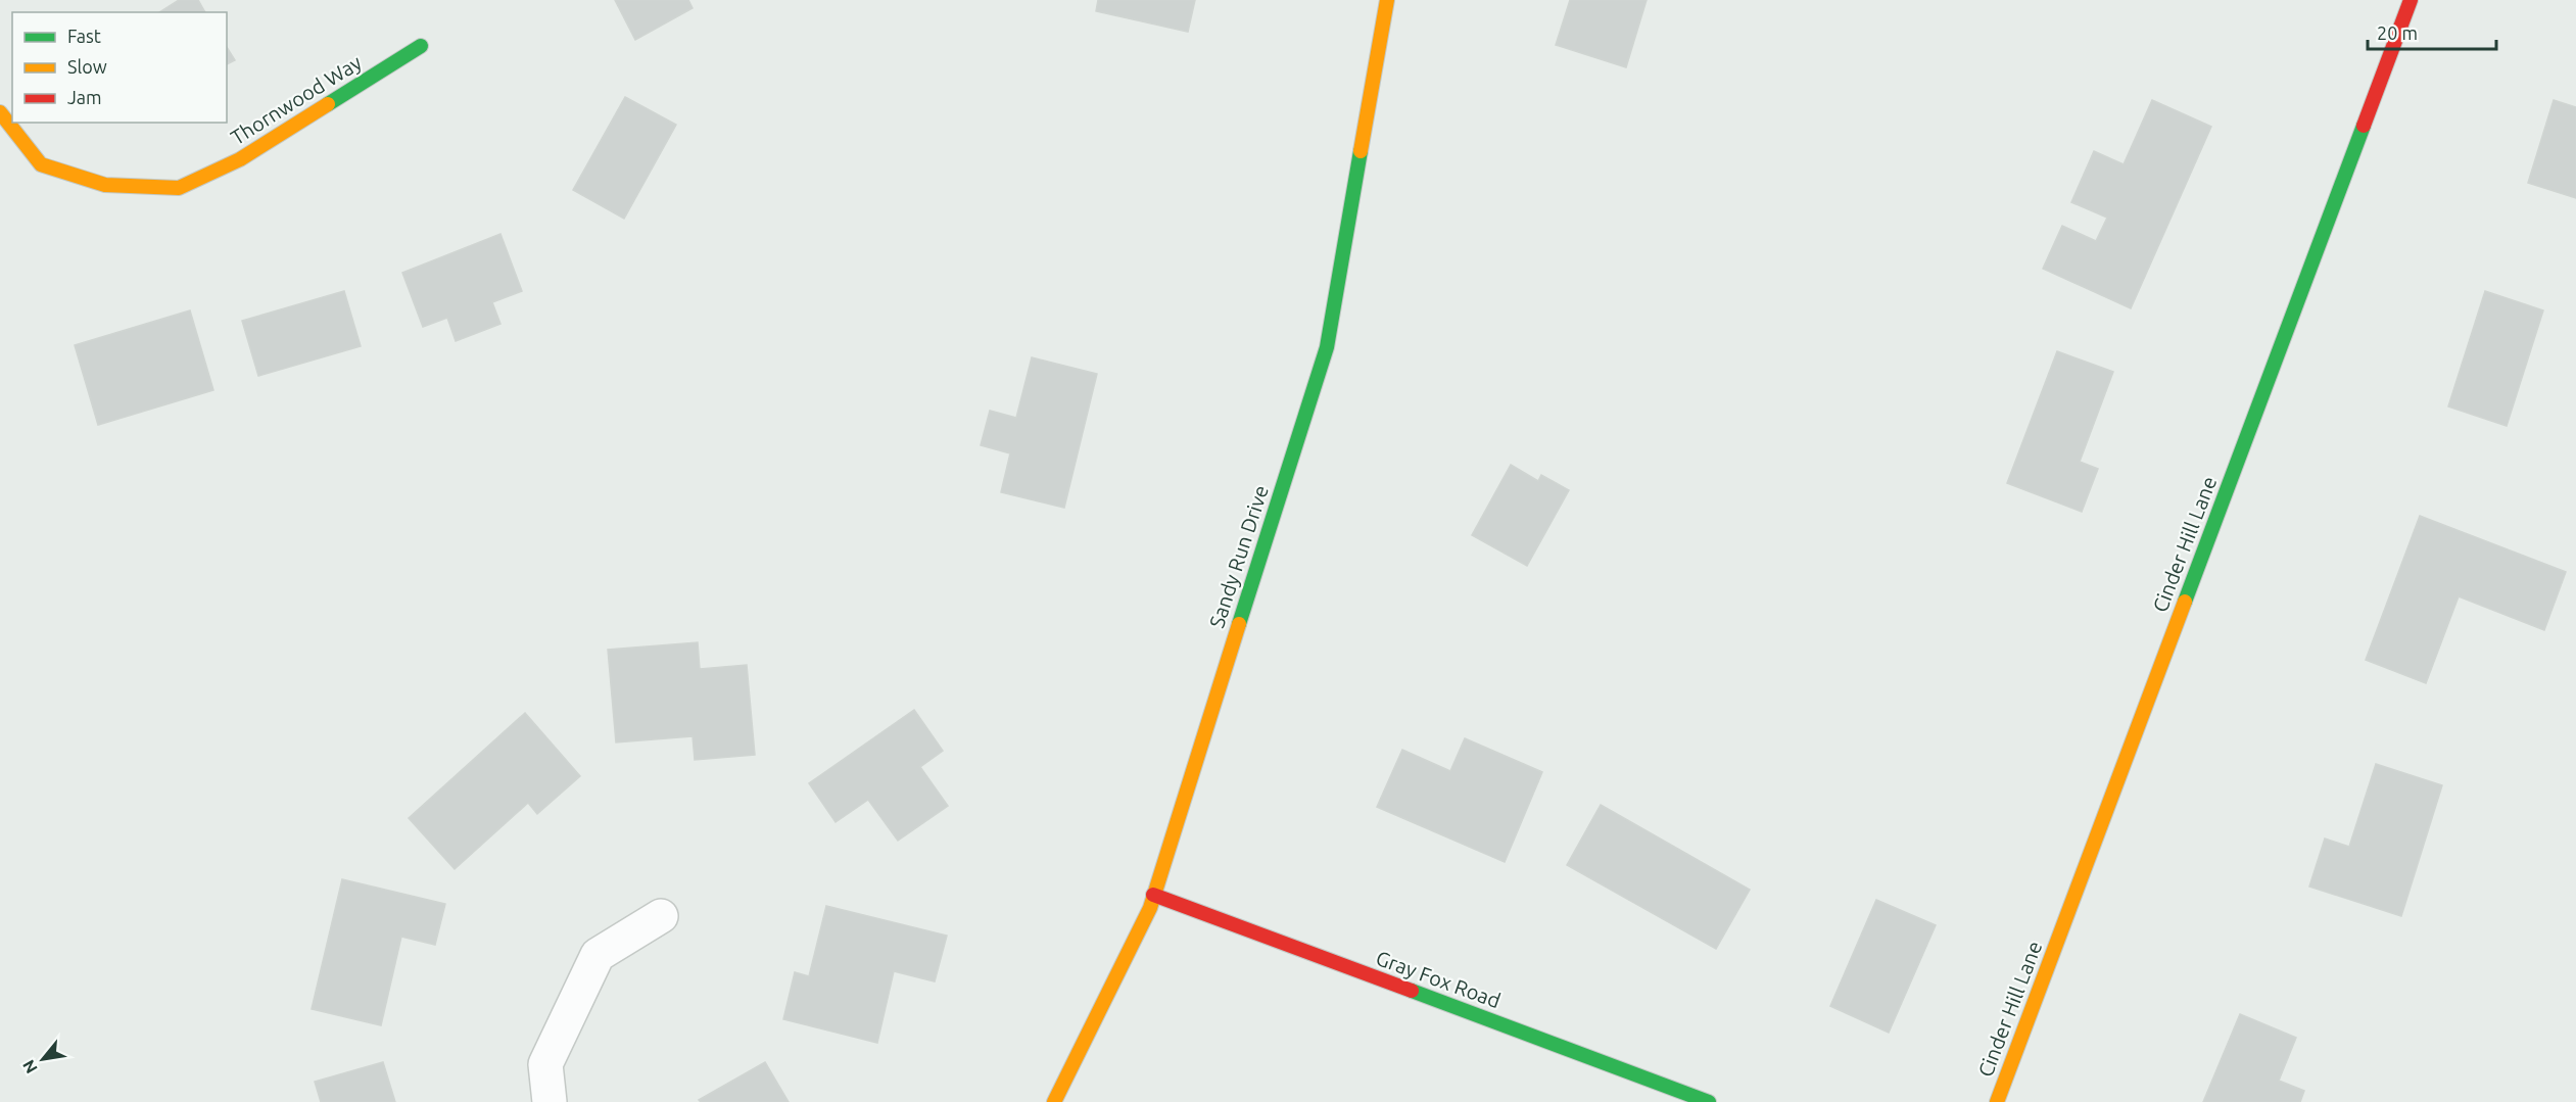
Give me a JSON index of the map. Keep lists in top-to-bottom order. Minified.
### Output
{"streets":{"street":["Thornwood Way","Cinder Hill Lane","Sandy Run Drive","Gray Fox Road"]},"crossings":[["Sandy Run Drive","Gray Fox Road"]],"legend":["Fast","Slow","Jam"],"scale_bar":"20 m","north":"bottom left"}
